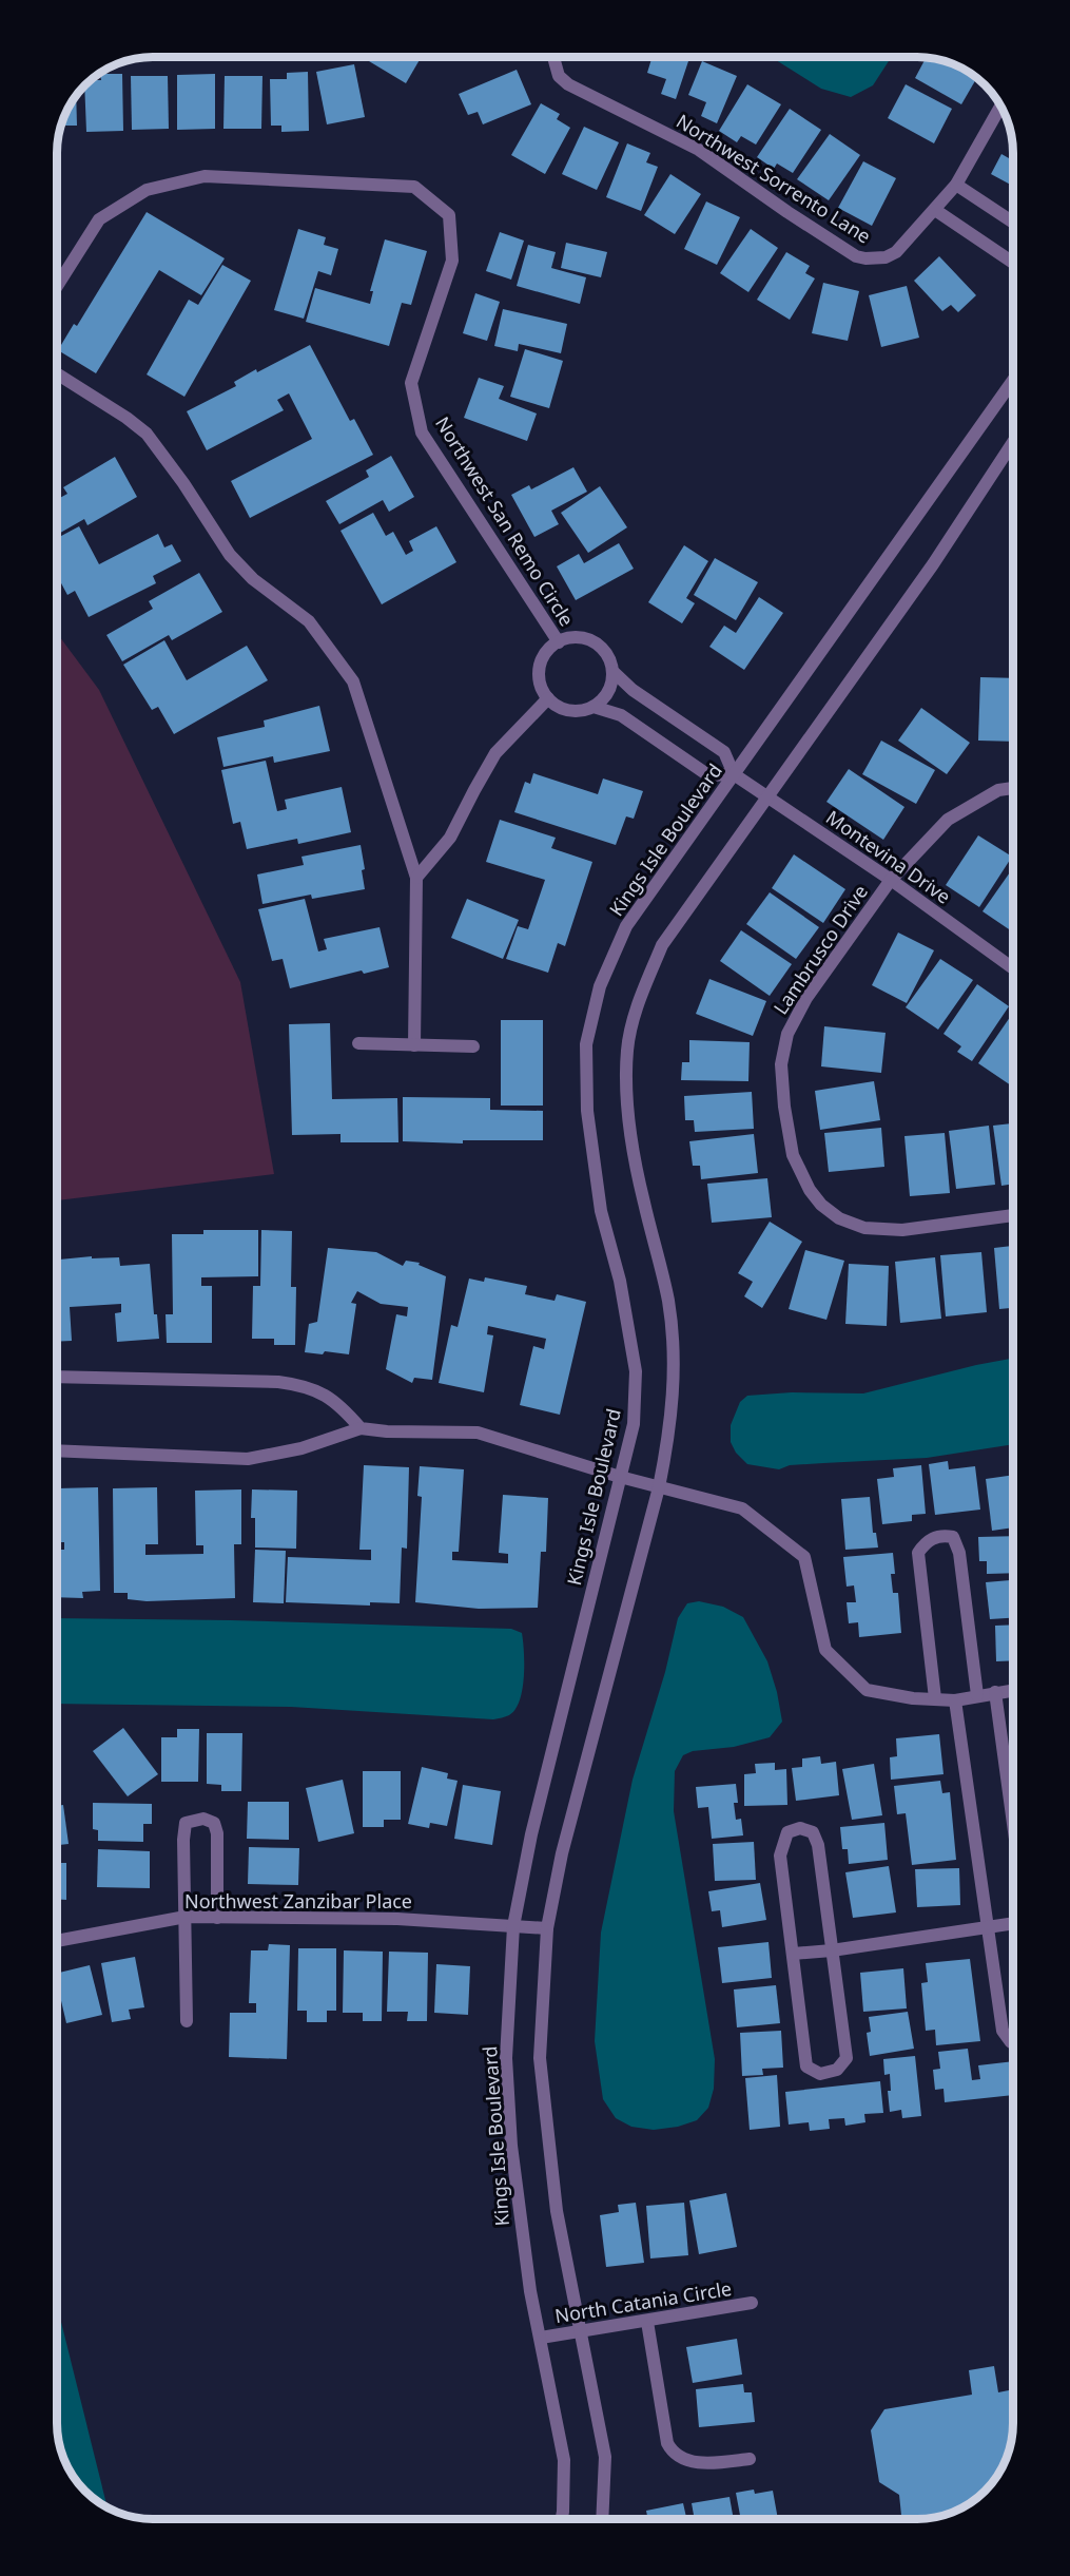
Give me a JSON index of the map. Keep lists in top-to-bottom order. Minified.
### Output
{"streets":{"street":["Northwest Sorrento Lane","Northwest San Remo Circle","Kings Isle Boulevard","Montevina Drive","Lambrusco Drive","Northwest Zanzibar Place","North Catania Circle"]},"crossings":[["Kings Isle Boulevard","Montevina Drive"],["Kings Isle Boulevard","Northwest Zanzibar Place"],["Kings Isle Boulevard","North Catania Circle"],["Montevina Drive","Lambrusco Drive"]]}
